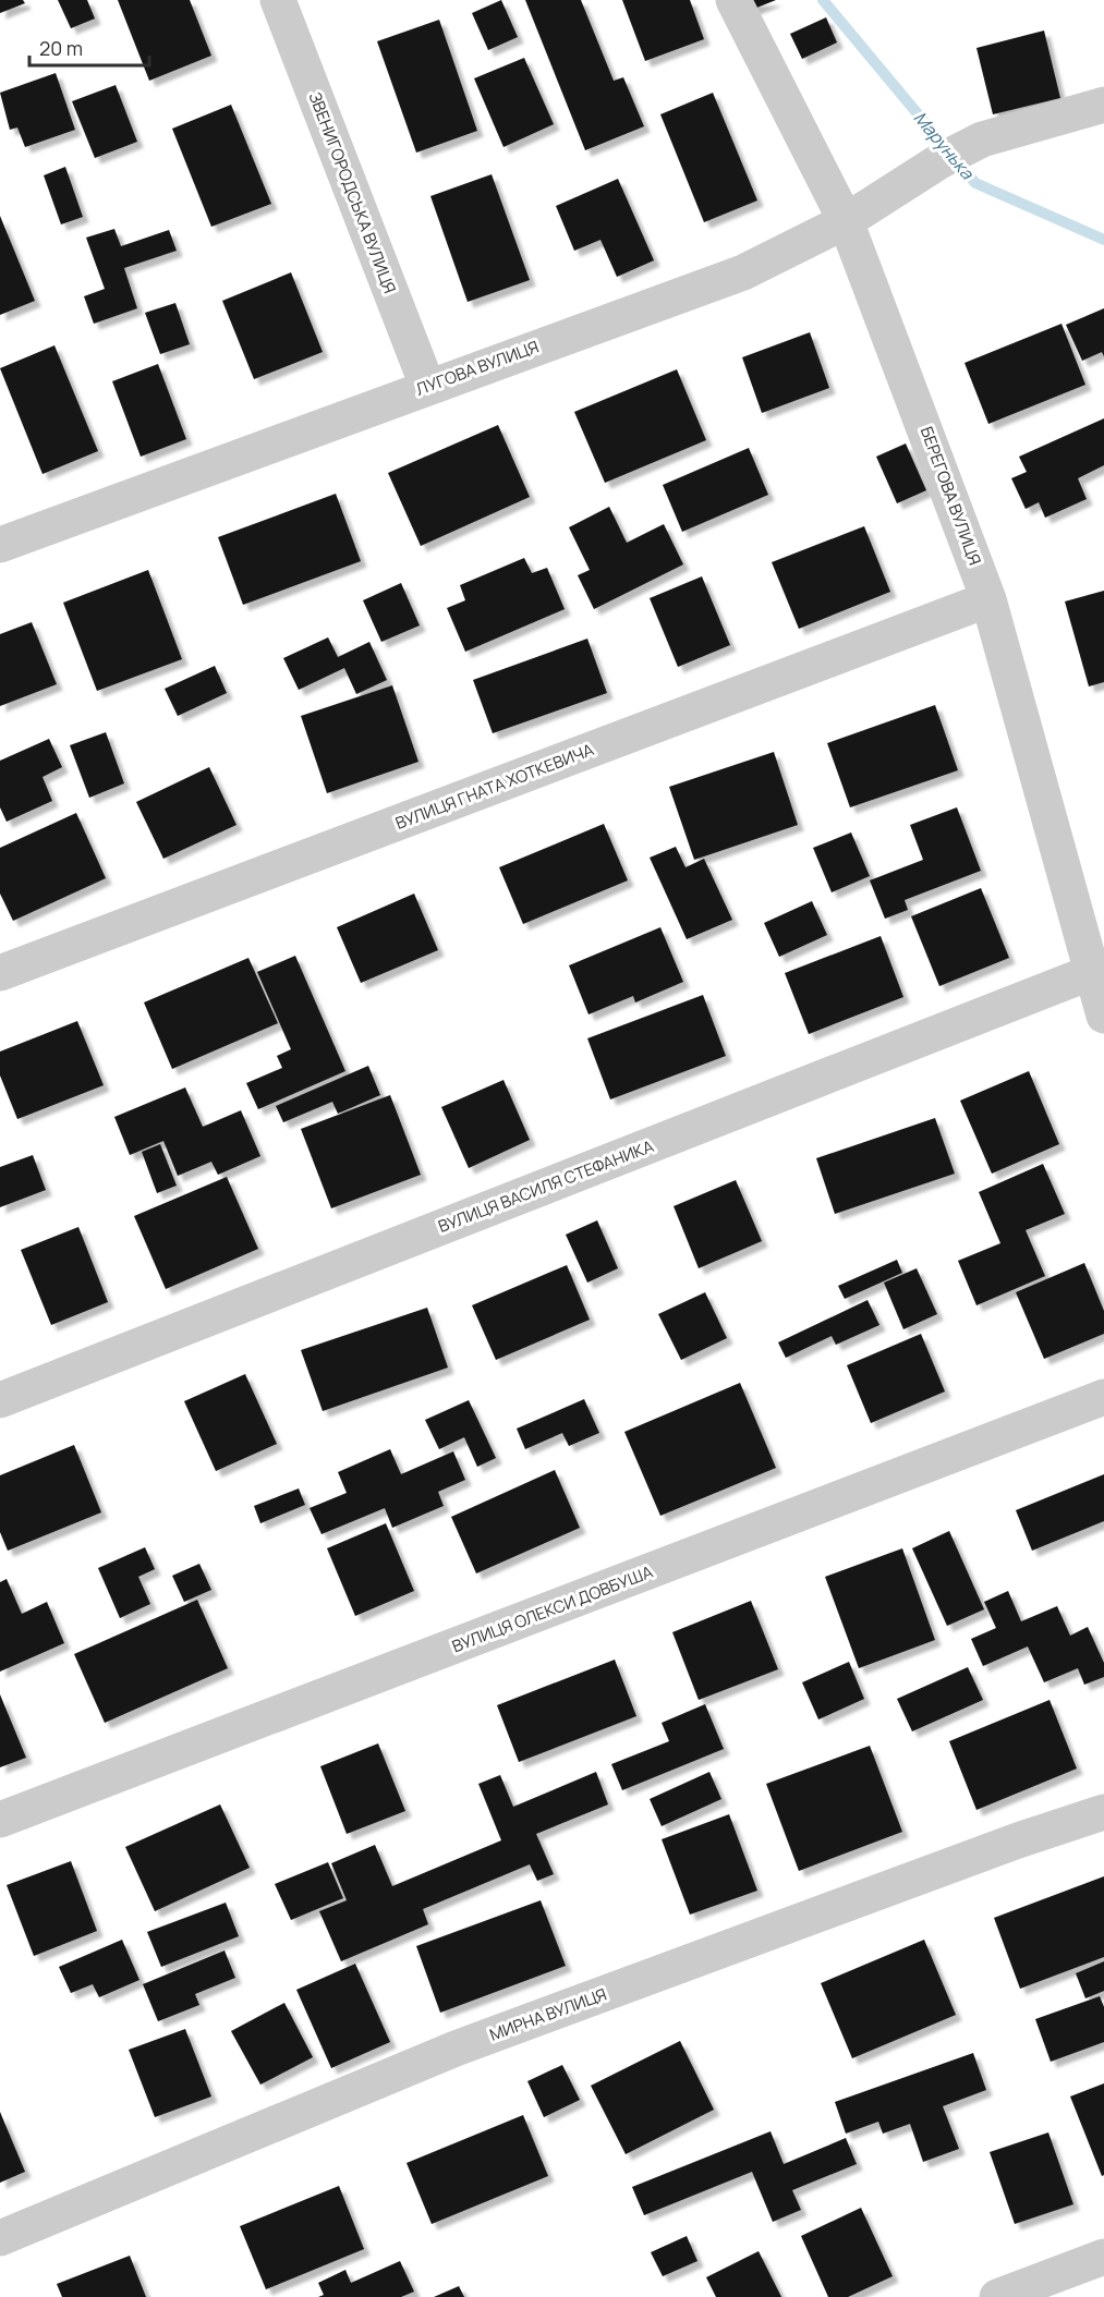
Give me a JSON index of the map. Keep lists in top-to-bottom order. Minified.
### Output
{"streets":{"street":["ЗВЕНИГОРОДСЬКА ВУЛИЦЯ","ЛУГОВА ВУЛИЦЯ","БЕРЕГОВА ВУЛИЦЯ","ВУЛИЦЯ ГНАТА ХОТКЕВИЧА","ВУЛИЦЯ ВАСИЛЯ СТЕФАНИКА","ВУЛИЦЯ ОЛЕКСИ ДОВБУША","МИРНА ВУЛИЦЯ"]},"crossings":[["ЗВЕНИГОРОДСЬКА ВУЛИЦЯ","ЛУГОВА ВУЛИЦЯ"],["ЛУГОВА ВУЛИЦЯ","БЕРЕГОВА ВУЛИЦЯ"],["БЕРЕГОВА ВУЛИЦЯ","ВУЛИЦЯ ГНАТА ХОТКЕВИЧА"],["БЕРЕГОВА ВУЛИЦЯ","ВУЛИЦЯ ВАСИЛЯ СТЕФАНИКА"]],"water":["Марунька"],"scale_bar":"20 m"}
